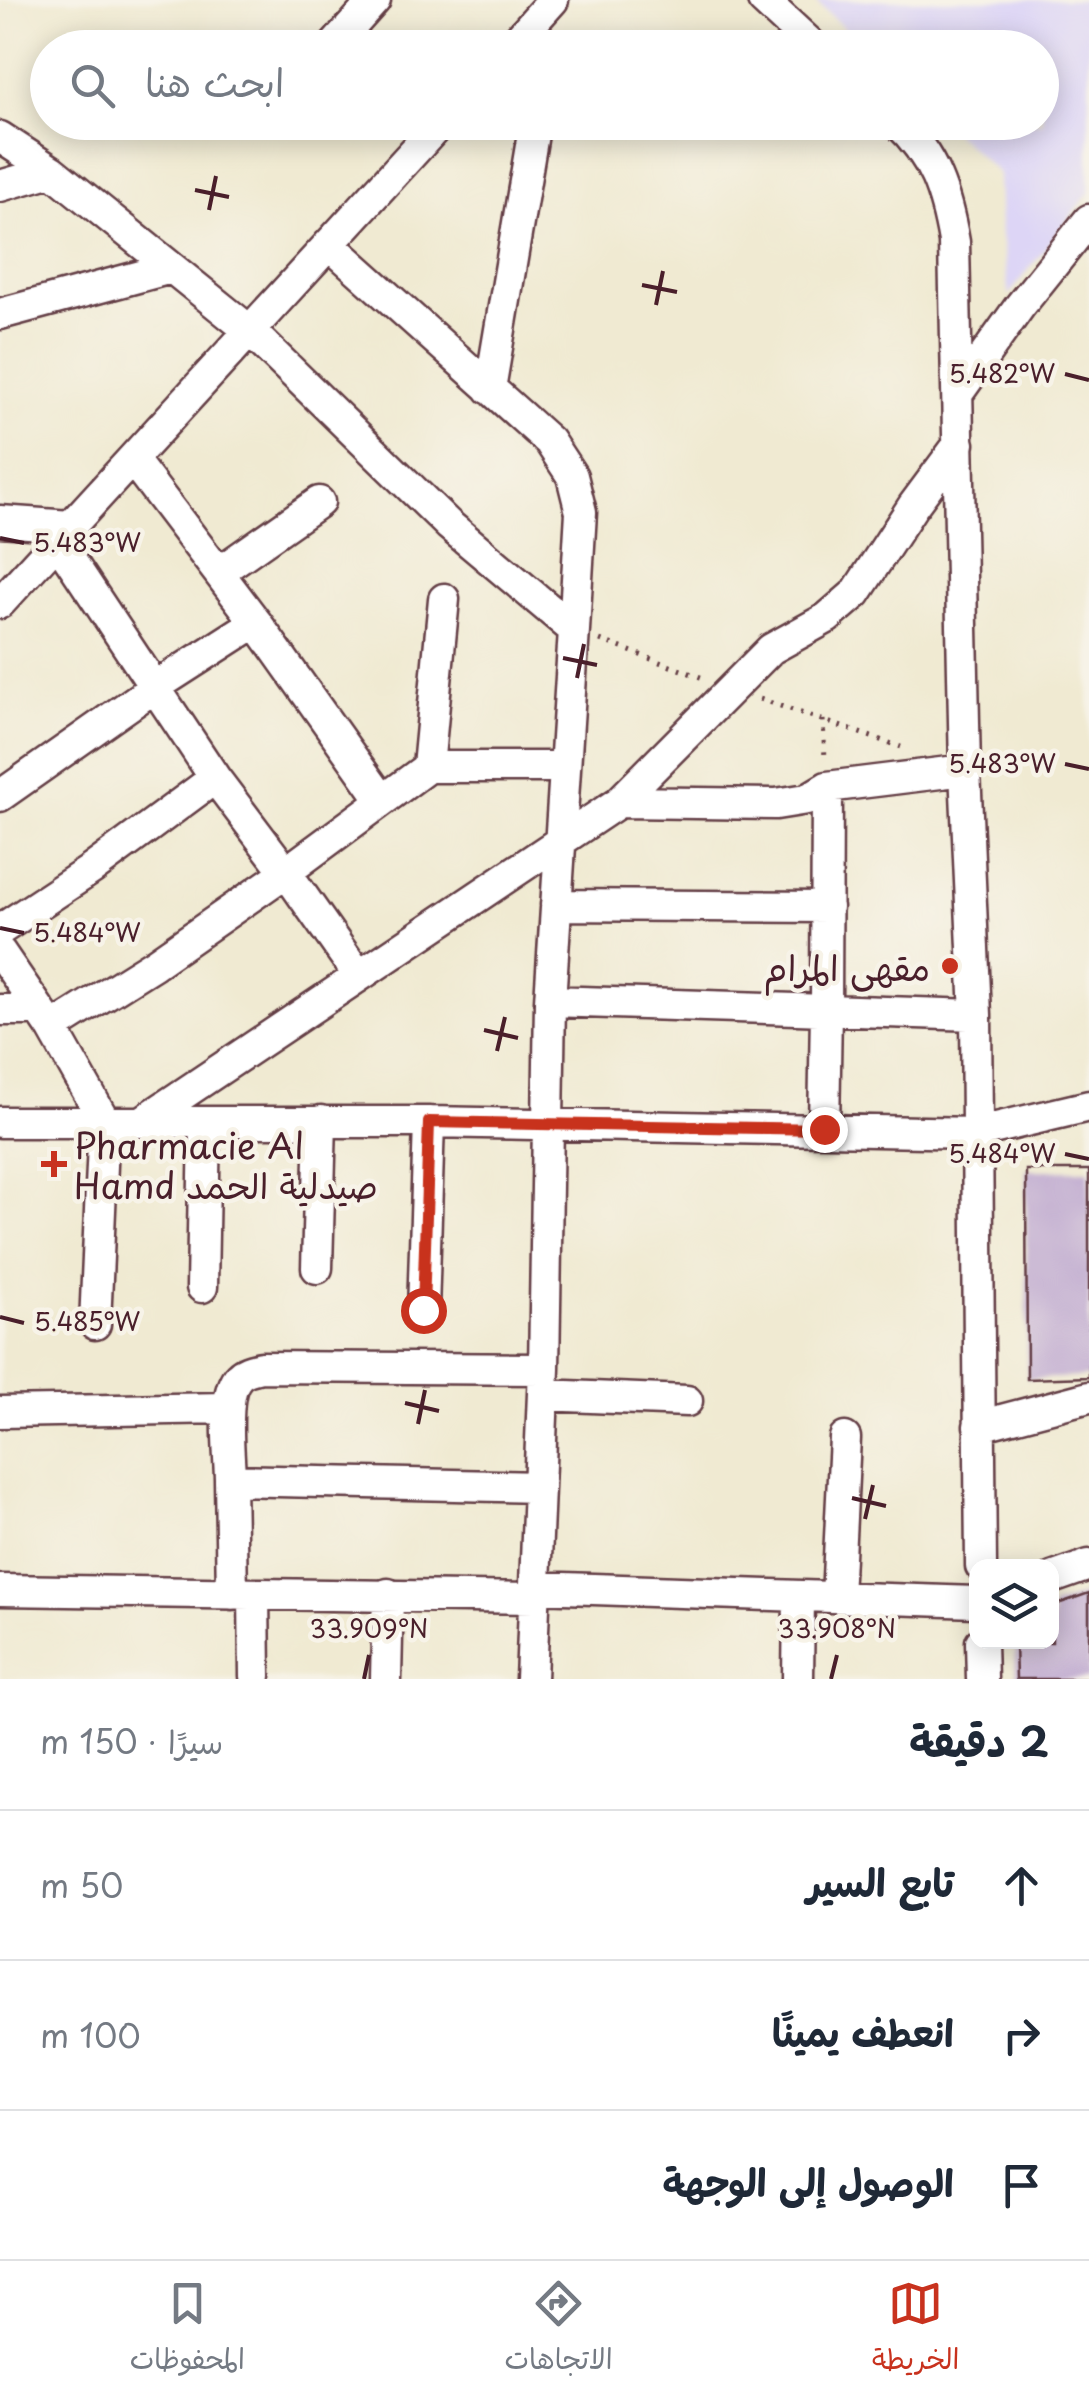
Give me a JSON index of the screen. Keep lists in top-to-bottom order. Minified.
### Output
{"places":{"other":["مقهى المرام"],"health":["Pharmacie Al Hamd صيدلية الحمد"]},"page":{"search":"ابحث هنا","heading":["2 دقيقة","سيرًا · 150 m"],"list":[["تابع السير","50 m"],["انعطف يمينًا","100 m"],"الوصول إلى الوجهة"],"nav":["الخريطة","الاتجاهات","المحفوظات"]},"coordinates":["5.482°W","5.483°W","5.484°W","5.485°W","33.909°N","33.908°N"]}
